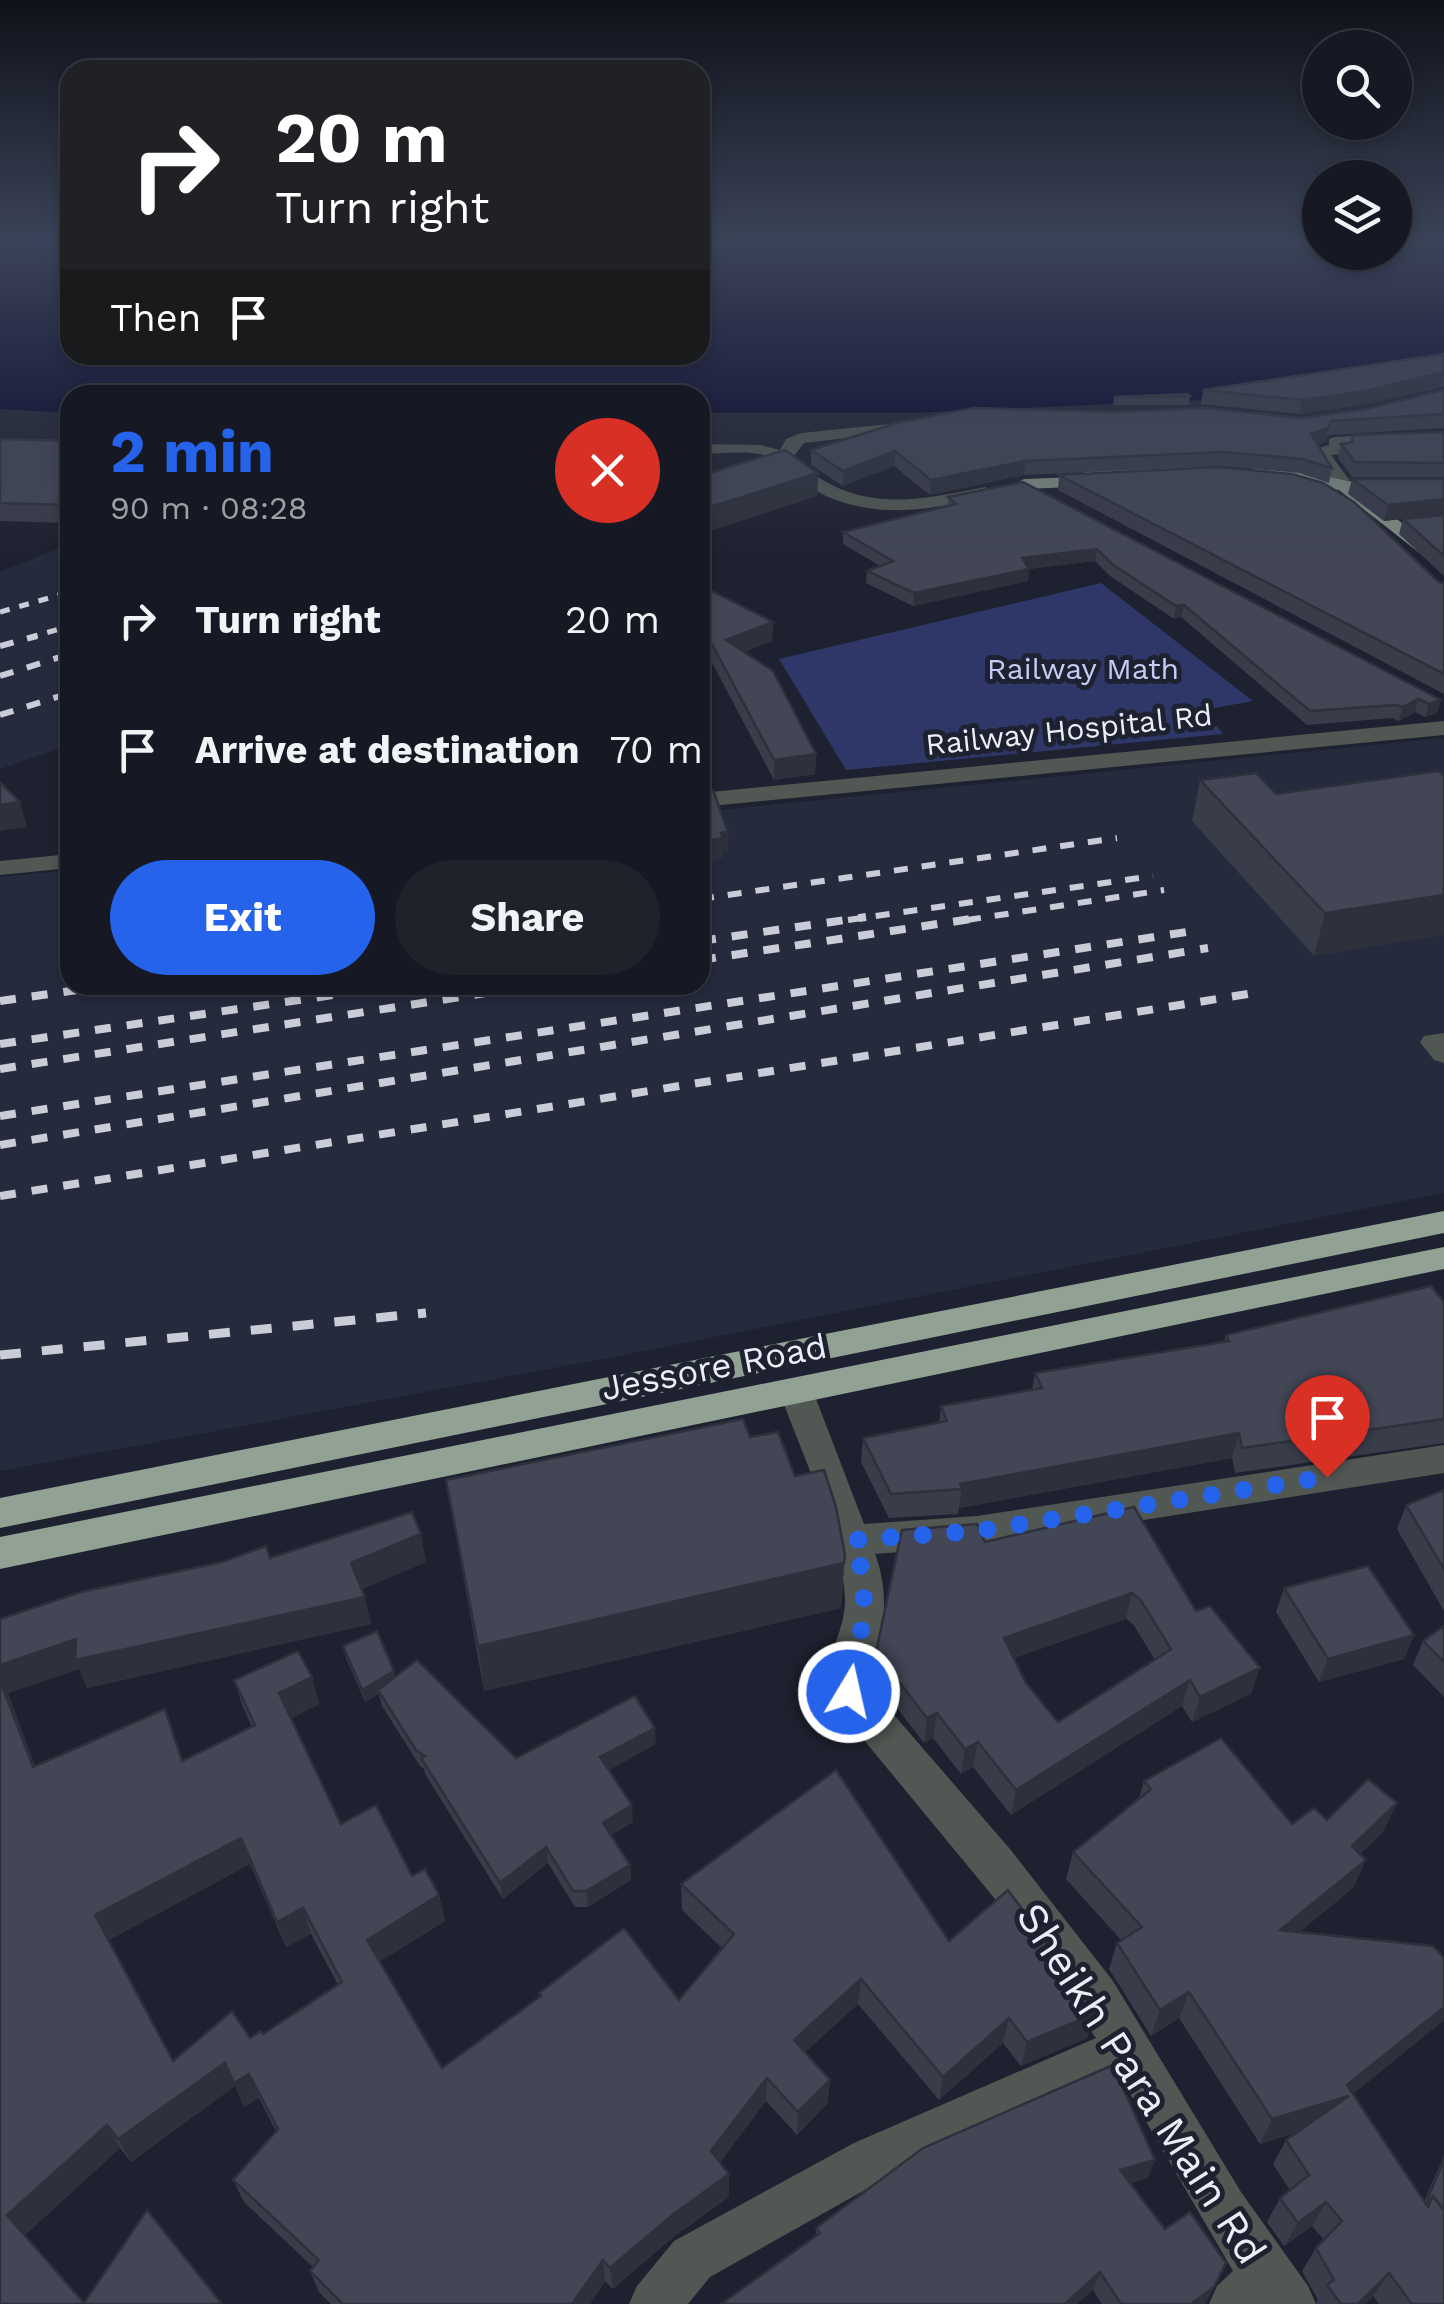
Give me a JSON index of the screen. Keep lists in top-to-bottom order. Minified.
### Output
{"streets":{"highway":["Jessore Road"],"street":["Railway Hospital Rd","Sheikh Para Main Rd"]},"crossings":[["Jessore Road","Sheikh Para Main Rd"]],"parks":["Railway Math"],"page":{"turn":["20 m","Turn right"],"then":"Then","heading":["2 min","90 m · 08:28"],"list":[{"name":"Turn right","value":"20 m"},{"name":"Arrive at destination","value":"70 m"}],"buttons":["Exit","Share"]}}
